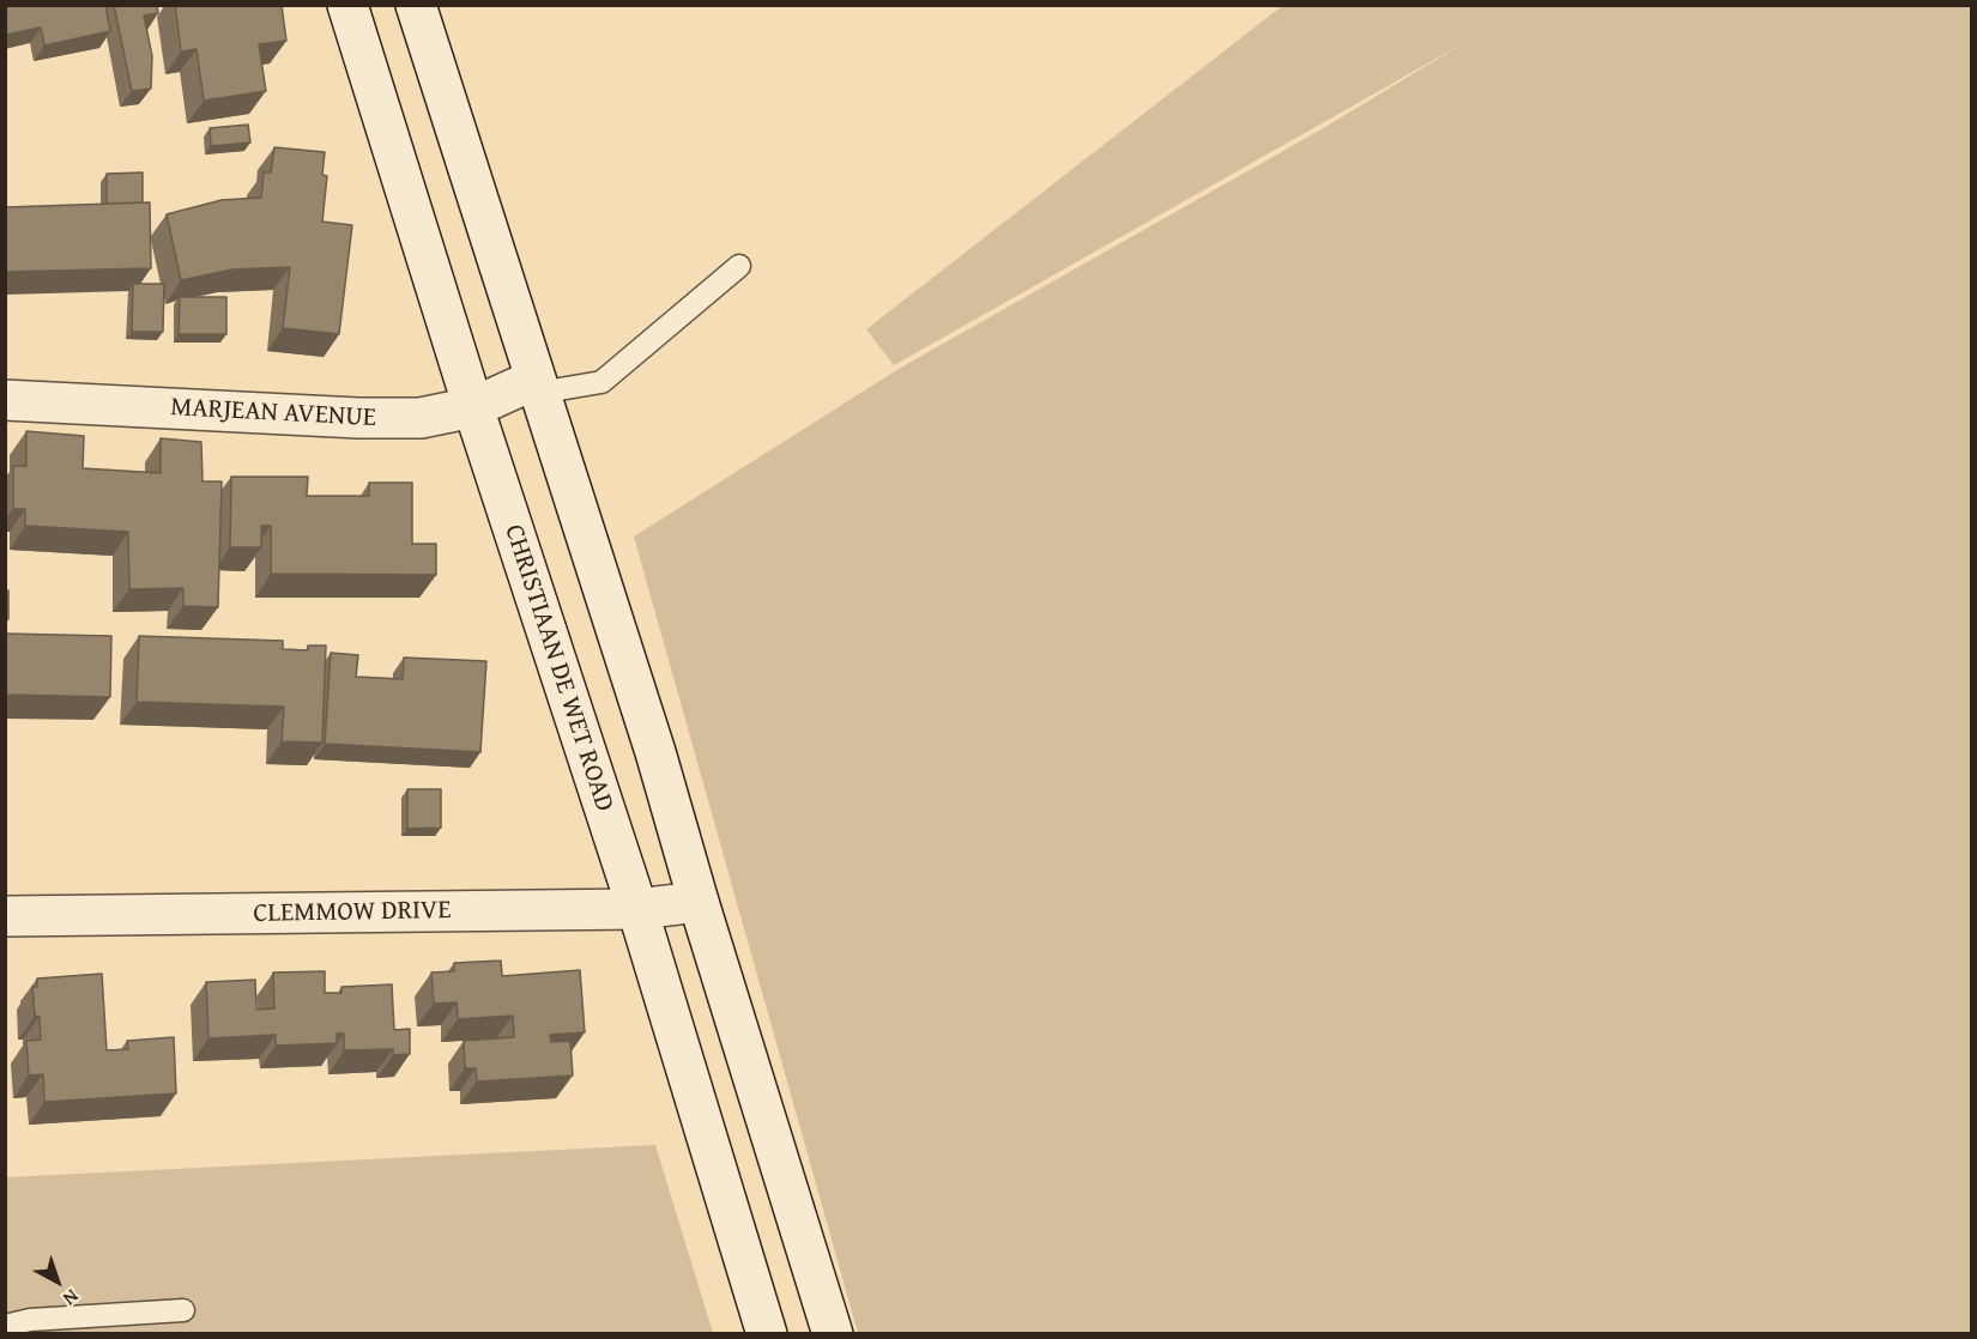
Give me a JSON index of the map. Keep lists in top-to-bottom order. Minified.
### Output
{"streets":{"main road":["MARJEAN AVENUE","CHRISTIAAN DE WET ROAD","CLEMMOW DRIVE"]},"crossings":[["MARJEAN AVENUE","CHRISTIAAN DE WET ROAD"],["CHRISTIAAN DE WET ROAD","CLEMMOW DRIVE"]],"north":"bottom right"}
